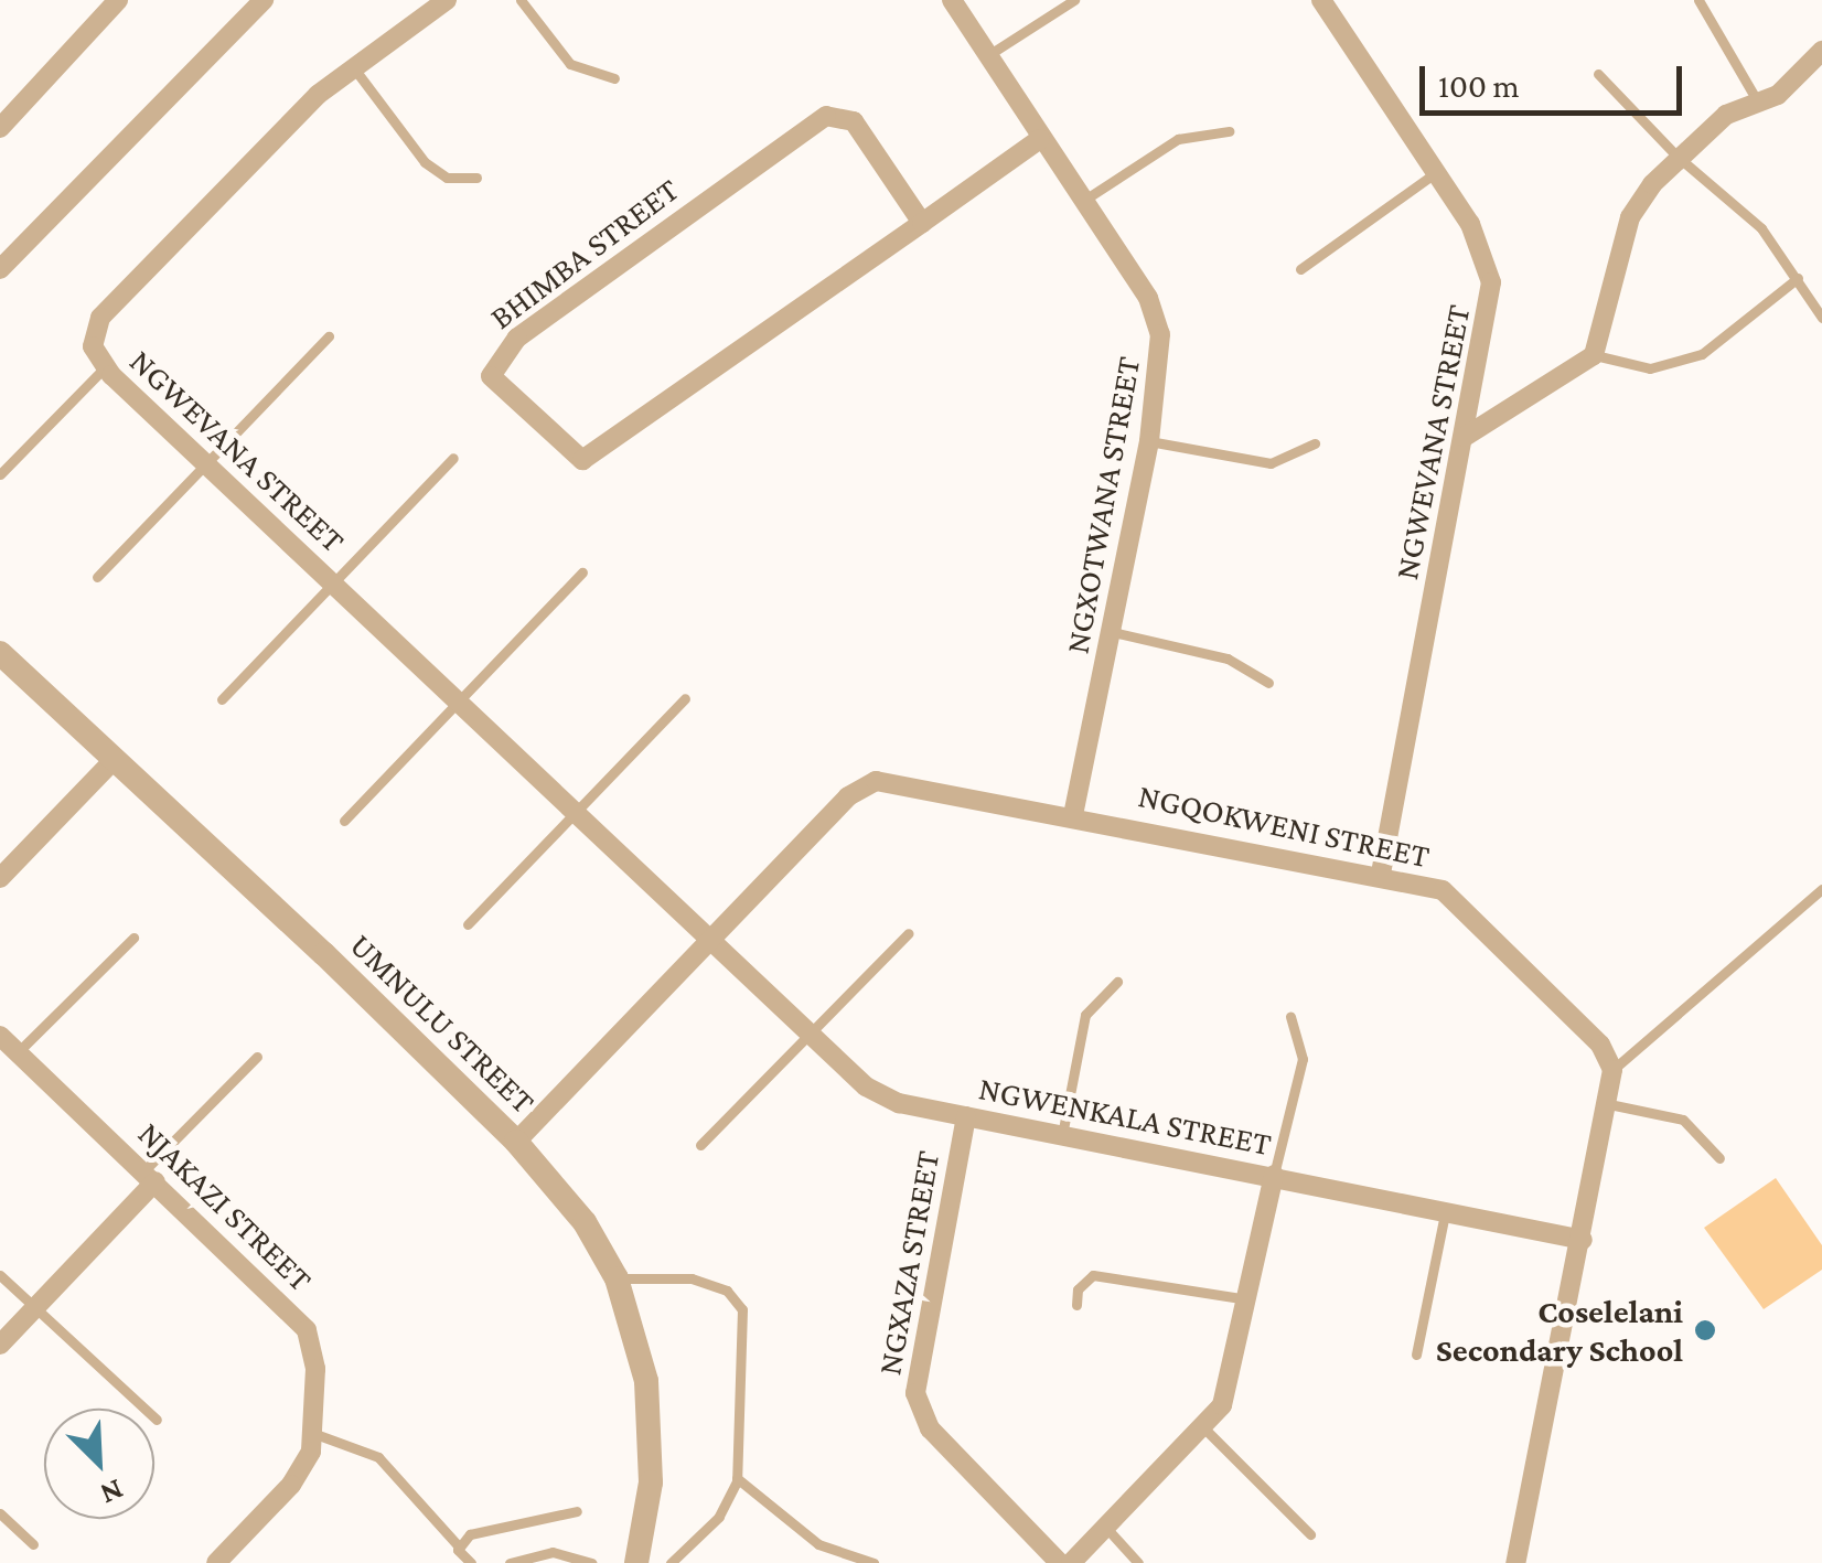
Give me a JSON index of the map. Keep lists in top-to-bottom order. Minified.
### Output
{"streets":{"street":["BHIMBA STREET","NGWEVANA STREET","NGXOTWANA STREET","NGQOKWENI STREET","UMNULU STREET","NGWENKALA STREET","NJAKAZI STREET","NGXAZA STREET"]},"crossings":[["BHIMBA STREET","NGXOTWANA STREET"],["NGWEVANA STREET","NGQOKWENI STREET"],["NGWEVANA STREET","NGWENKALA STREET"],["NGXOTWANA STREET","NGQOKWENI STREET"],["NGQOKWENI STREET","UMNULU STREET"],["NGQOKWENI STREET","NGWENKALA STREET"],["NGWENKALA STREET","NGXAZA STREET"]],"places":["Coselelani Secondary School"],"scale_bar":"100 m","north":"bottom right"}
